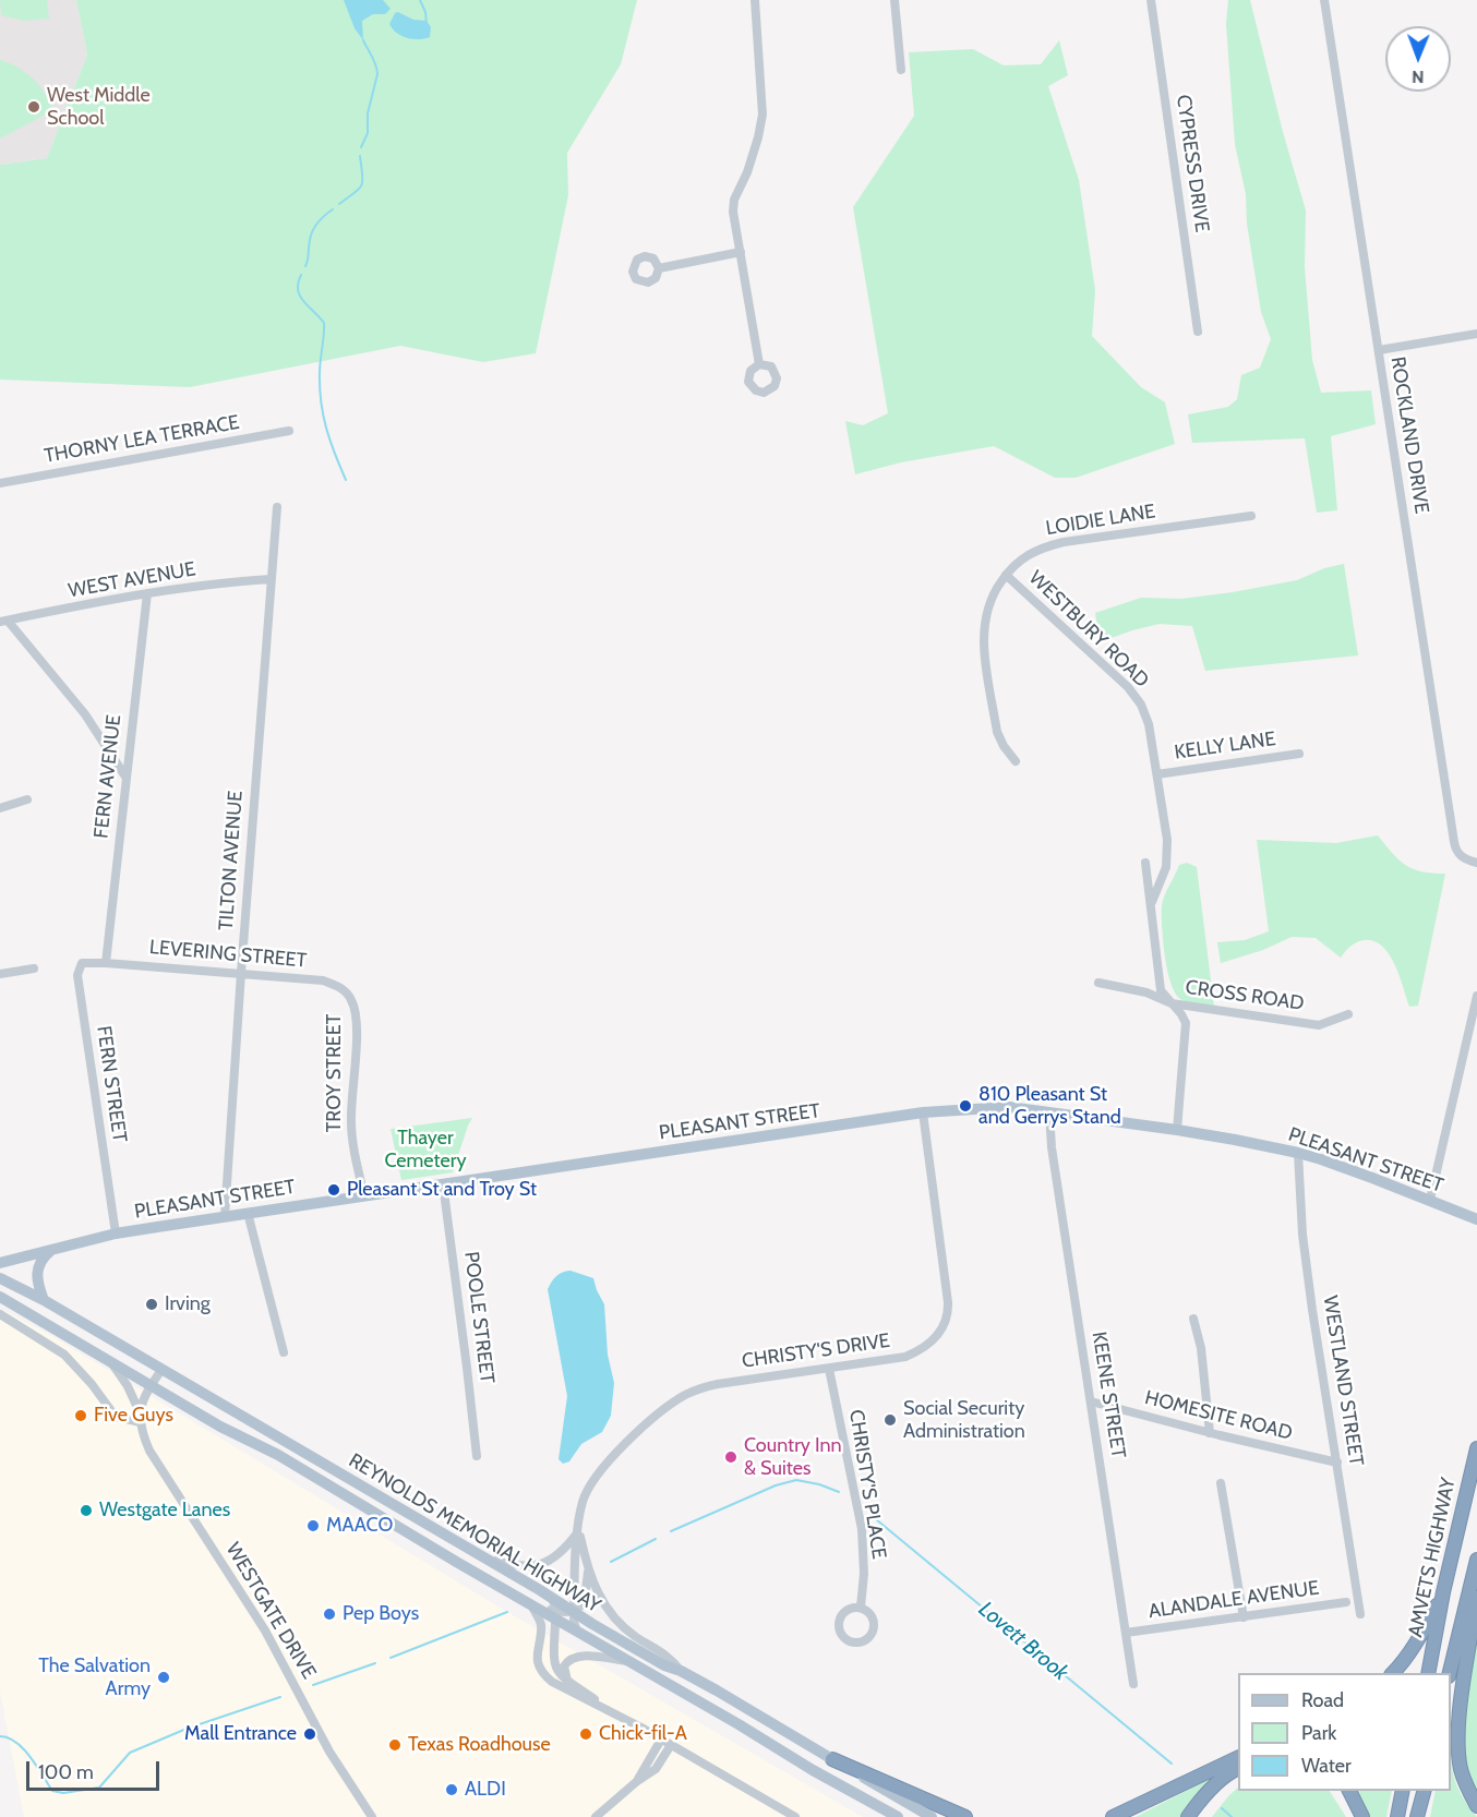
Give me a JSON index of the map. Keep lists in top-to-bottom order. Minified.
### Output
{"streets":{"highway":["AMVETS HIGHWAY"],"main road":["PLEASANT STREET","REYNOLDS MEMORIAL HIGHWAY"],"street":["CYPRESS DRIVE","ROCKLAND DRIVE","THORNY LEA TERRACE","LOIDIE LANE","WEST AVENUE","WESTBURY ROAD","KELLY LANE","FERN AVENUE","TILTON AVENUE","LEVERING STREET","CROSS ROAD","TROY STREET","FERN STREET","POOLE STREET","CHRISTY'S DRIVE","WESTLAND STREET","KEENE STREET","HOMESITE ROAD","CHRISTY'S PLACE","ALANDALE AVENUE","WESTGATE DRIVE"]},"crossings":[["LOIDIE LANE","WESTBURY ROAD"],["WEST AVENUE","FERN AVENUE"],["WEST AVENUE","TILTON AVENUE"],["WESTBURY ROAD","KELLY LANE"],["FERN AVENUE","LEVERING STREET"],["FERN AVENUE","FERN STREET"],["TILTON AVENUE","LEVERING STREET"],["TILTON AVENUE","PLEASANT STREET"],["LEVERING STREET","TROY STREET"],["LEVERING STREET","FERN STREET"],["TROY STREET","PLEASANT STREET"],["FERN STREET","PLEASANT STREET"],["PLEASANT STREET","POOLE STREET"],["PLEASANT STREET","CHRISTY'S DRIVE"],["PLEASANT STREET","WESTLAND STREET"],["PLEASANT STREET","KEENE STREET"],["CHRISTY'S DRIVE","CHRISTY'S PLACE"],["CHRISTY'S DRIVE","REYNOLDS MEMORIAL HIGHWAY"],["WESTLAND STREET","HOMESITE ROAD"],["KEENE STREET","HOMESITE ROAD"],["KEENE STREET","ALANDALE AVENUE"],["REYNOLDS MEMORIAL HIGHWAY","WESTGATE DRIVE"]],"water":["Lovett Brook"],"parks":["Thayer Cemetery"],"places":["West Middle School","810 Pleasant St and Gerrys Stand","Pleasant St and Troy St","Irving","Five Guys","Social Security Administration","Country Inn & Suites","Westgate Lanes","MAACO","Pep Boys","The Salvation Army","Mall Entrance","Chick-fil-A","Texas Roadhouse","ALDI"],"legend":["Road","Park","Water"],"scale_bar":"100 m","north":"bottom"}
